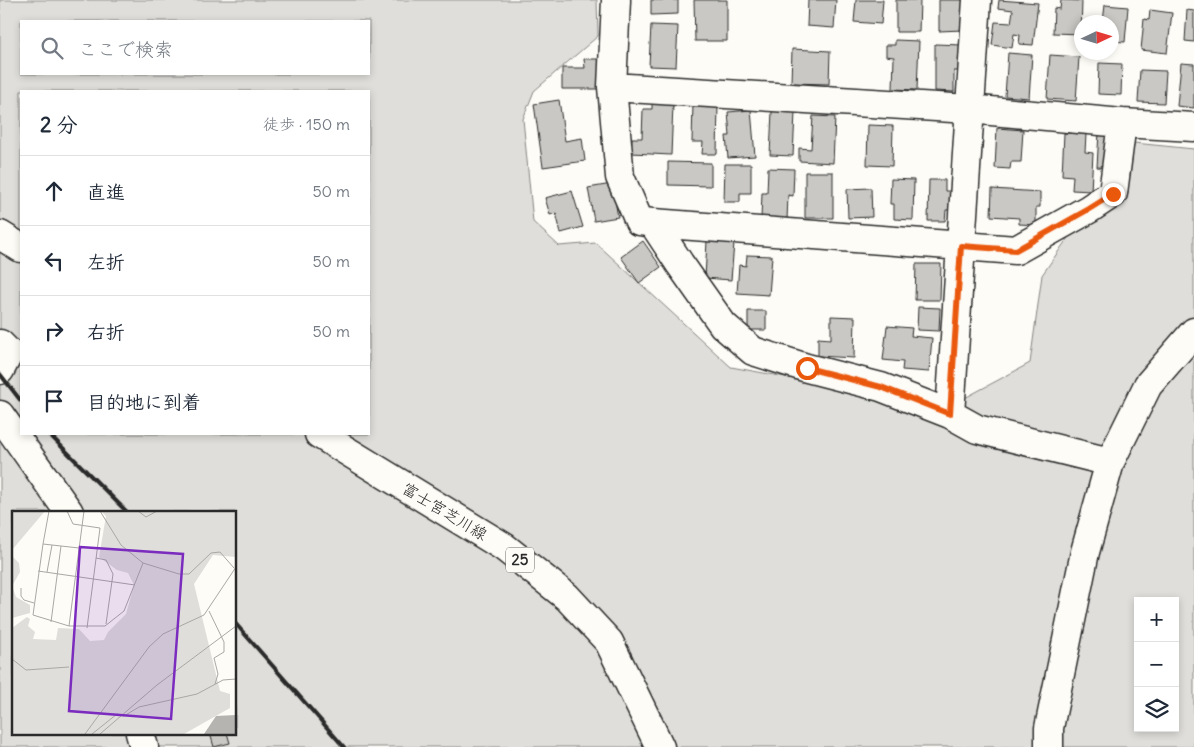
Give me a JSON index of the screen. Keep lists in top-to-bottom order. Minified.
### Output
{"streets":{"street":["富士宮芝川線","25"]},"north":"right","page":{"search":"ここで検索","heading":["2 分","徒歩 · 150 m"],"list":[["直進","50 m"],["左折","50 m"],["右折","50 m"],"目的地に到着"],"map_buttons":["+","−"]}}
